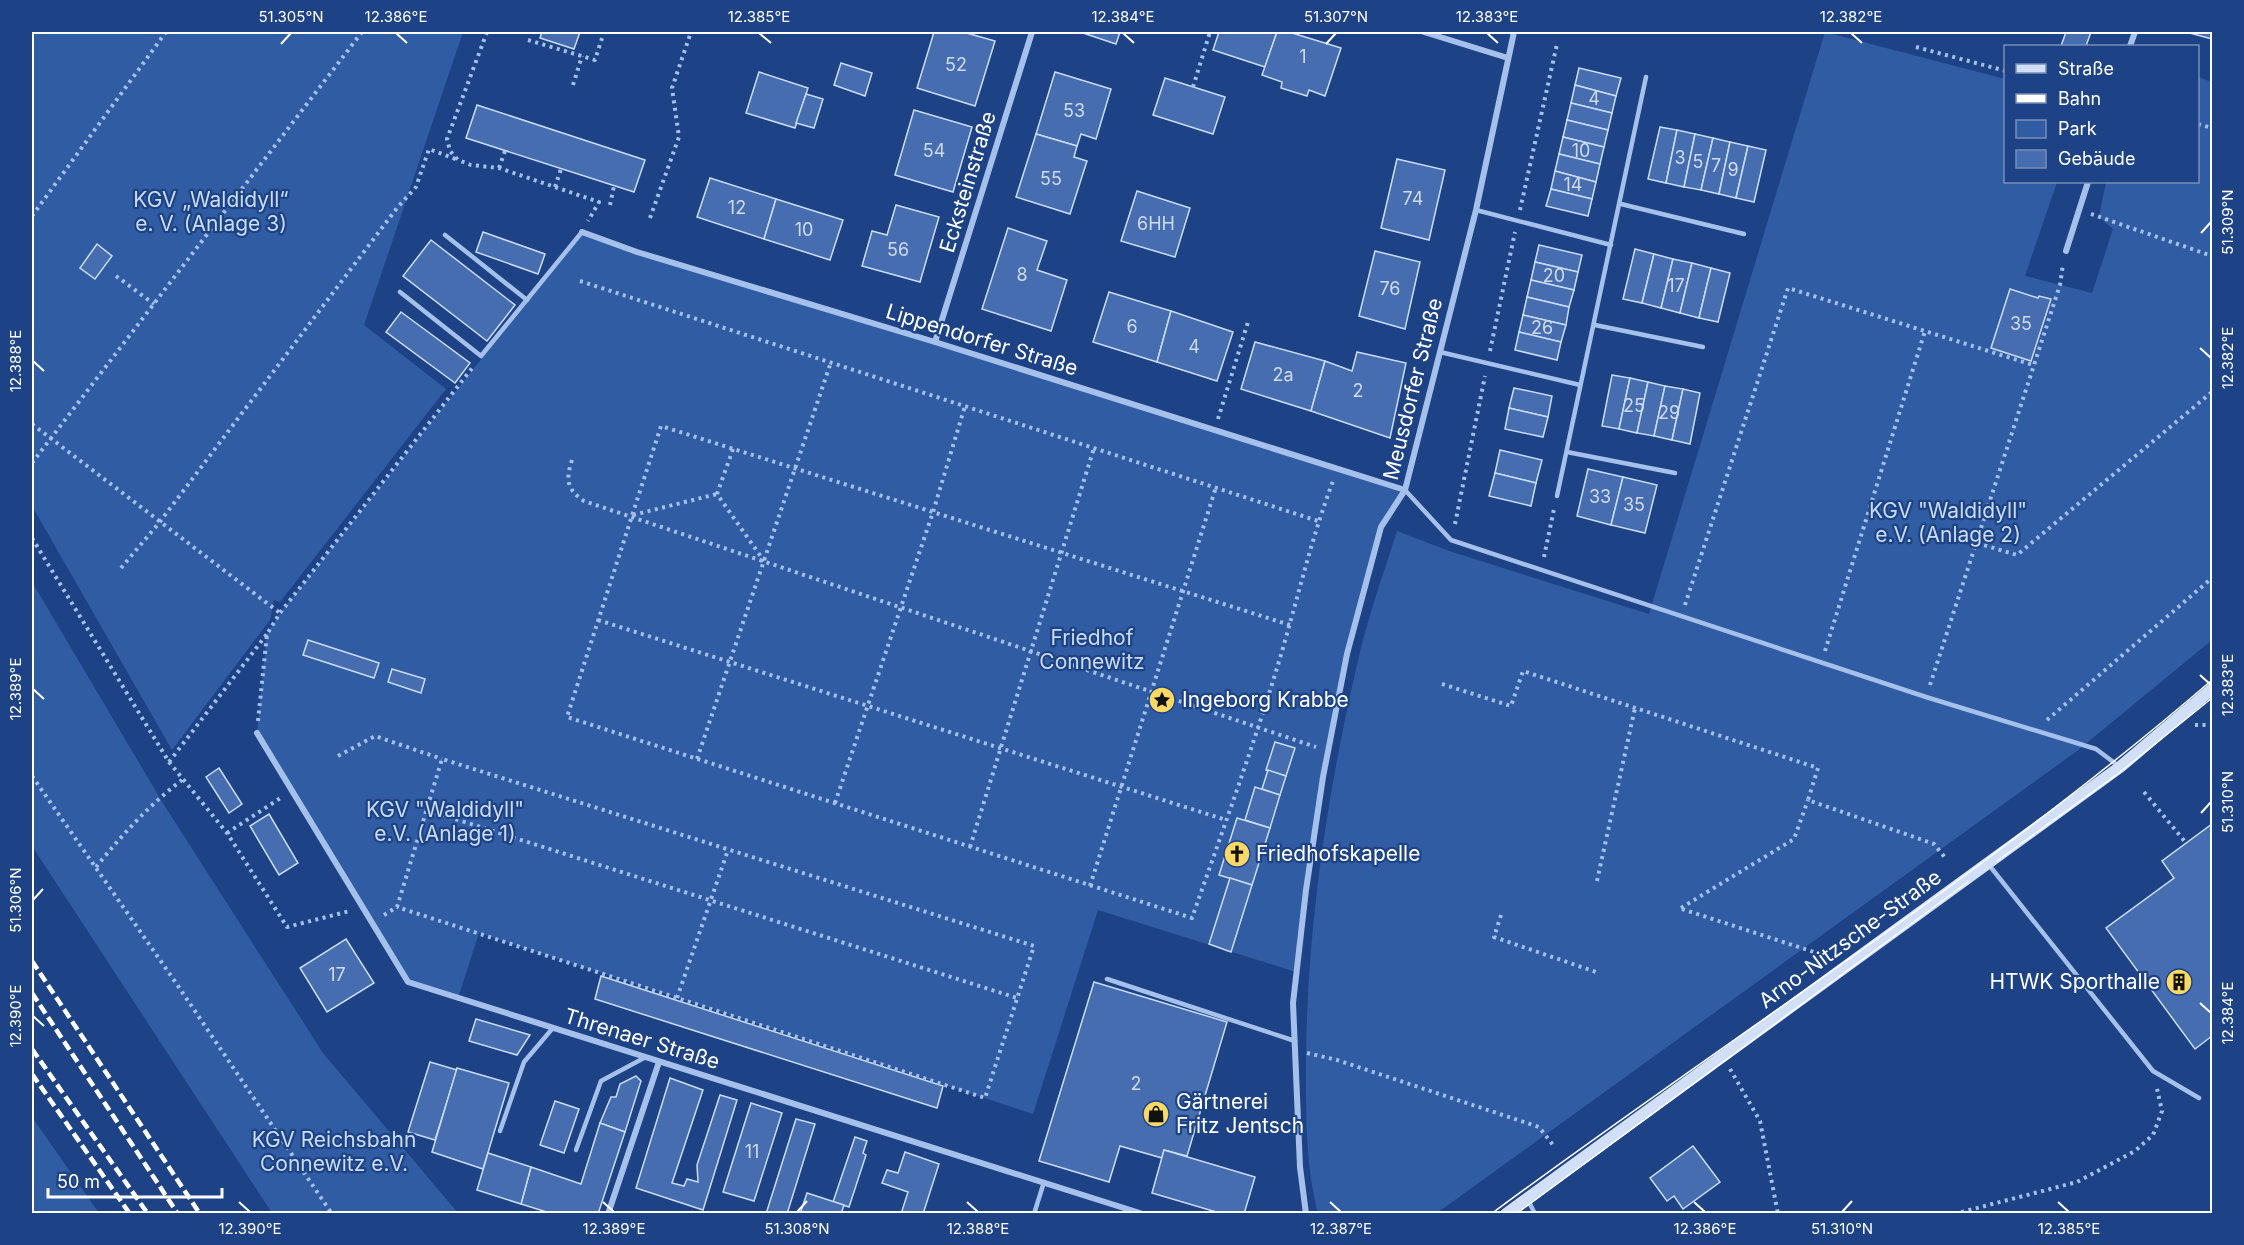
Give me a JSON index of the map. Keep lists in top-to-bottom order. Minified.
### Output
{"streets":{"main road":["Arno-Nitzsche-Straße"],"street":["Ecksteinstraße","Lippendorfer Straße","Meusdorfer Straße","Threnaer Straße"]},"crossings":[["Ecksteinstraße","Lippendorfer Straße"],["Lippendorfer Straße","Meusdorfer Straße"]],"parks":["KGV „Waldidyll“ e. V. (Anlage 3)","KGV \"Waldidyll\" e.V. (Anlage 2)","Friedhof Connewitz","KGV \"Waldidyll\" e.V. (Anlage 1)","KGV Reichsbahn Connewitz e.V."],"places":{"place":["Ingeborg Krabbe"],"church":["Friedhofskapelle"],"building":["HTWK Sporthalle"],"shop":["Gärtnerei Fritz Jentsch"]},"house_numbers":["1","52","4","53","54","10","3","5","7","9","55","14","74","12","6HH","10","56","8","20","17","76","35","6","26","4","2a","2","25","29","33","35","17","2","11"],"legend":["Straße","Bahn","Park","Gebäude"],"scale_bar":"50 m","coordinates":["51.305°N","12.386°E","12.385°E","12.384°E","51.307°N","12.383°E","12.382°E","51.309°N","12.388°E","12.389°E","51.310°N","51.306°N","12.390°E","51.308°N","12.387°E"]}
